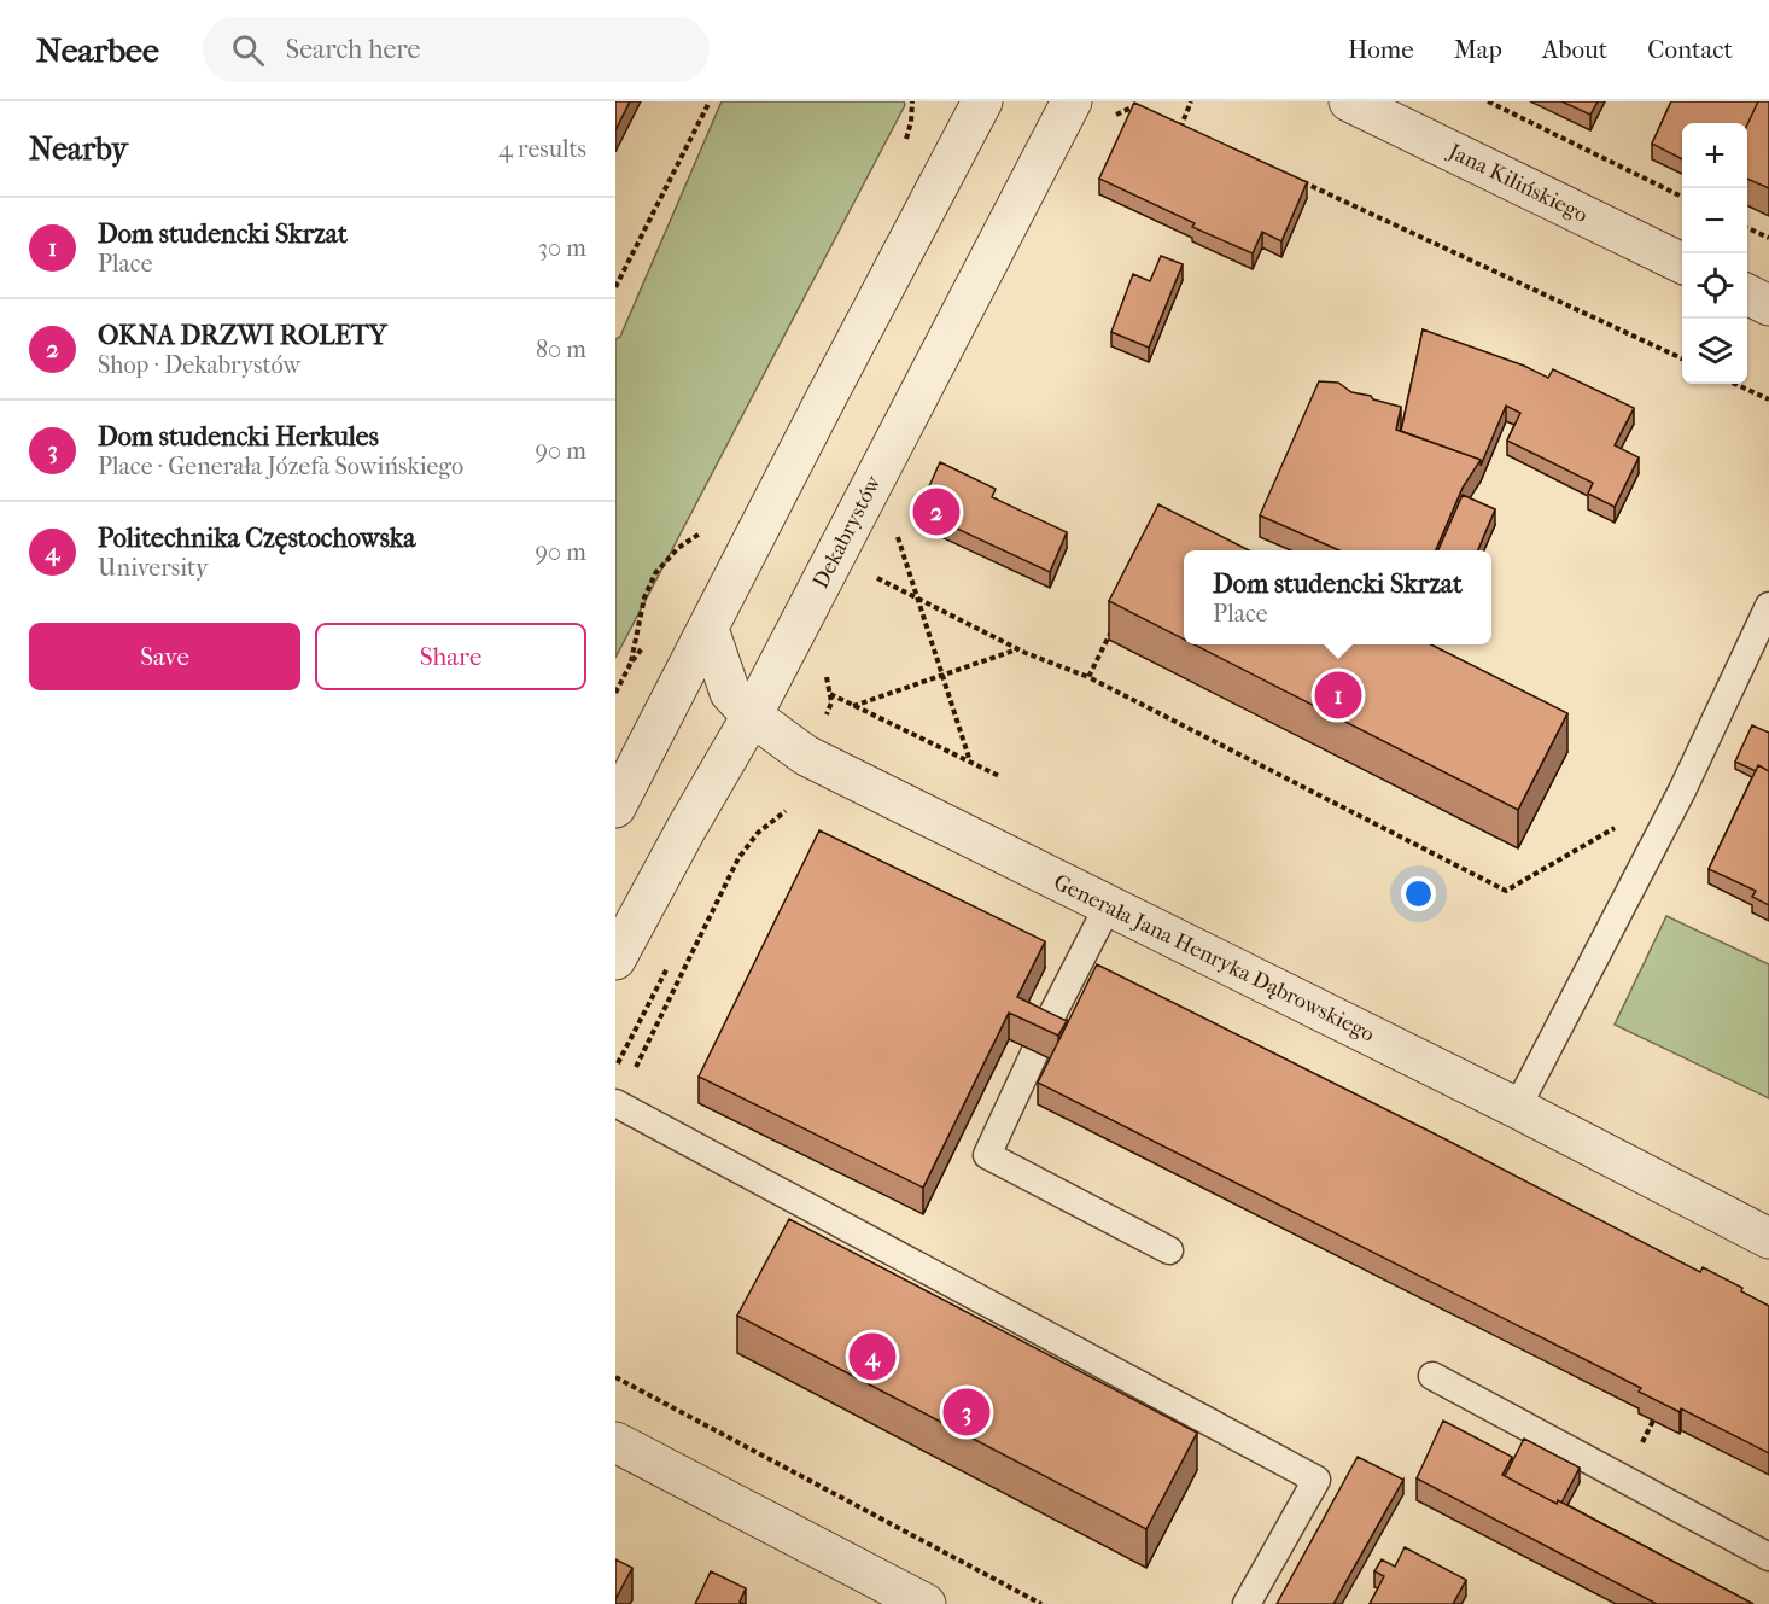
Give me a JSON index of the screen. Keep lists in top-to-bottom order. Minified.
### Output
{"streets":{"street":["Jana Kilińskiego","Dekabrystów","Generała Jana Henryka Dąbrowskiego"]},"crossings":[["Dekabrystów","Generała Jana Henryka Dąbrowskiego"]],"page":{"header":"Nearbee","search":"Search here","nav":["Home","Map","About","Contact"],"heading":["Nearby","4 results"],"map_buttons":["+","−"],"list":[{"mark":"1","name":"Dom studencki Skrzat","note":"Place","value":"30 m"},{"mark":"2","name":"OKNA DRZWI ROLETY","note":"Shop · Dekabrystów","value":"80 m"},{"mark":"3","name":"Dom studencki Herkules","note":"Place · Generała Józefa Sowińskiego","value":"90 m"},{"mark":"4","name":"Politechnika Częstochowska","note":"University","value":"90 m"}],"pins":["2","1","4","3"],"popup":["Dom studencki Skrzat","Place"],"buttons":["Save","Share"]}}
